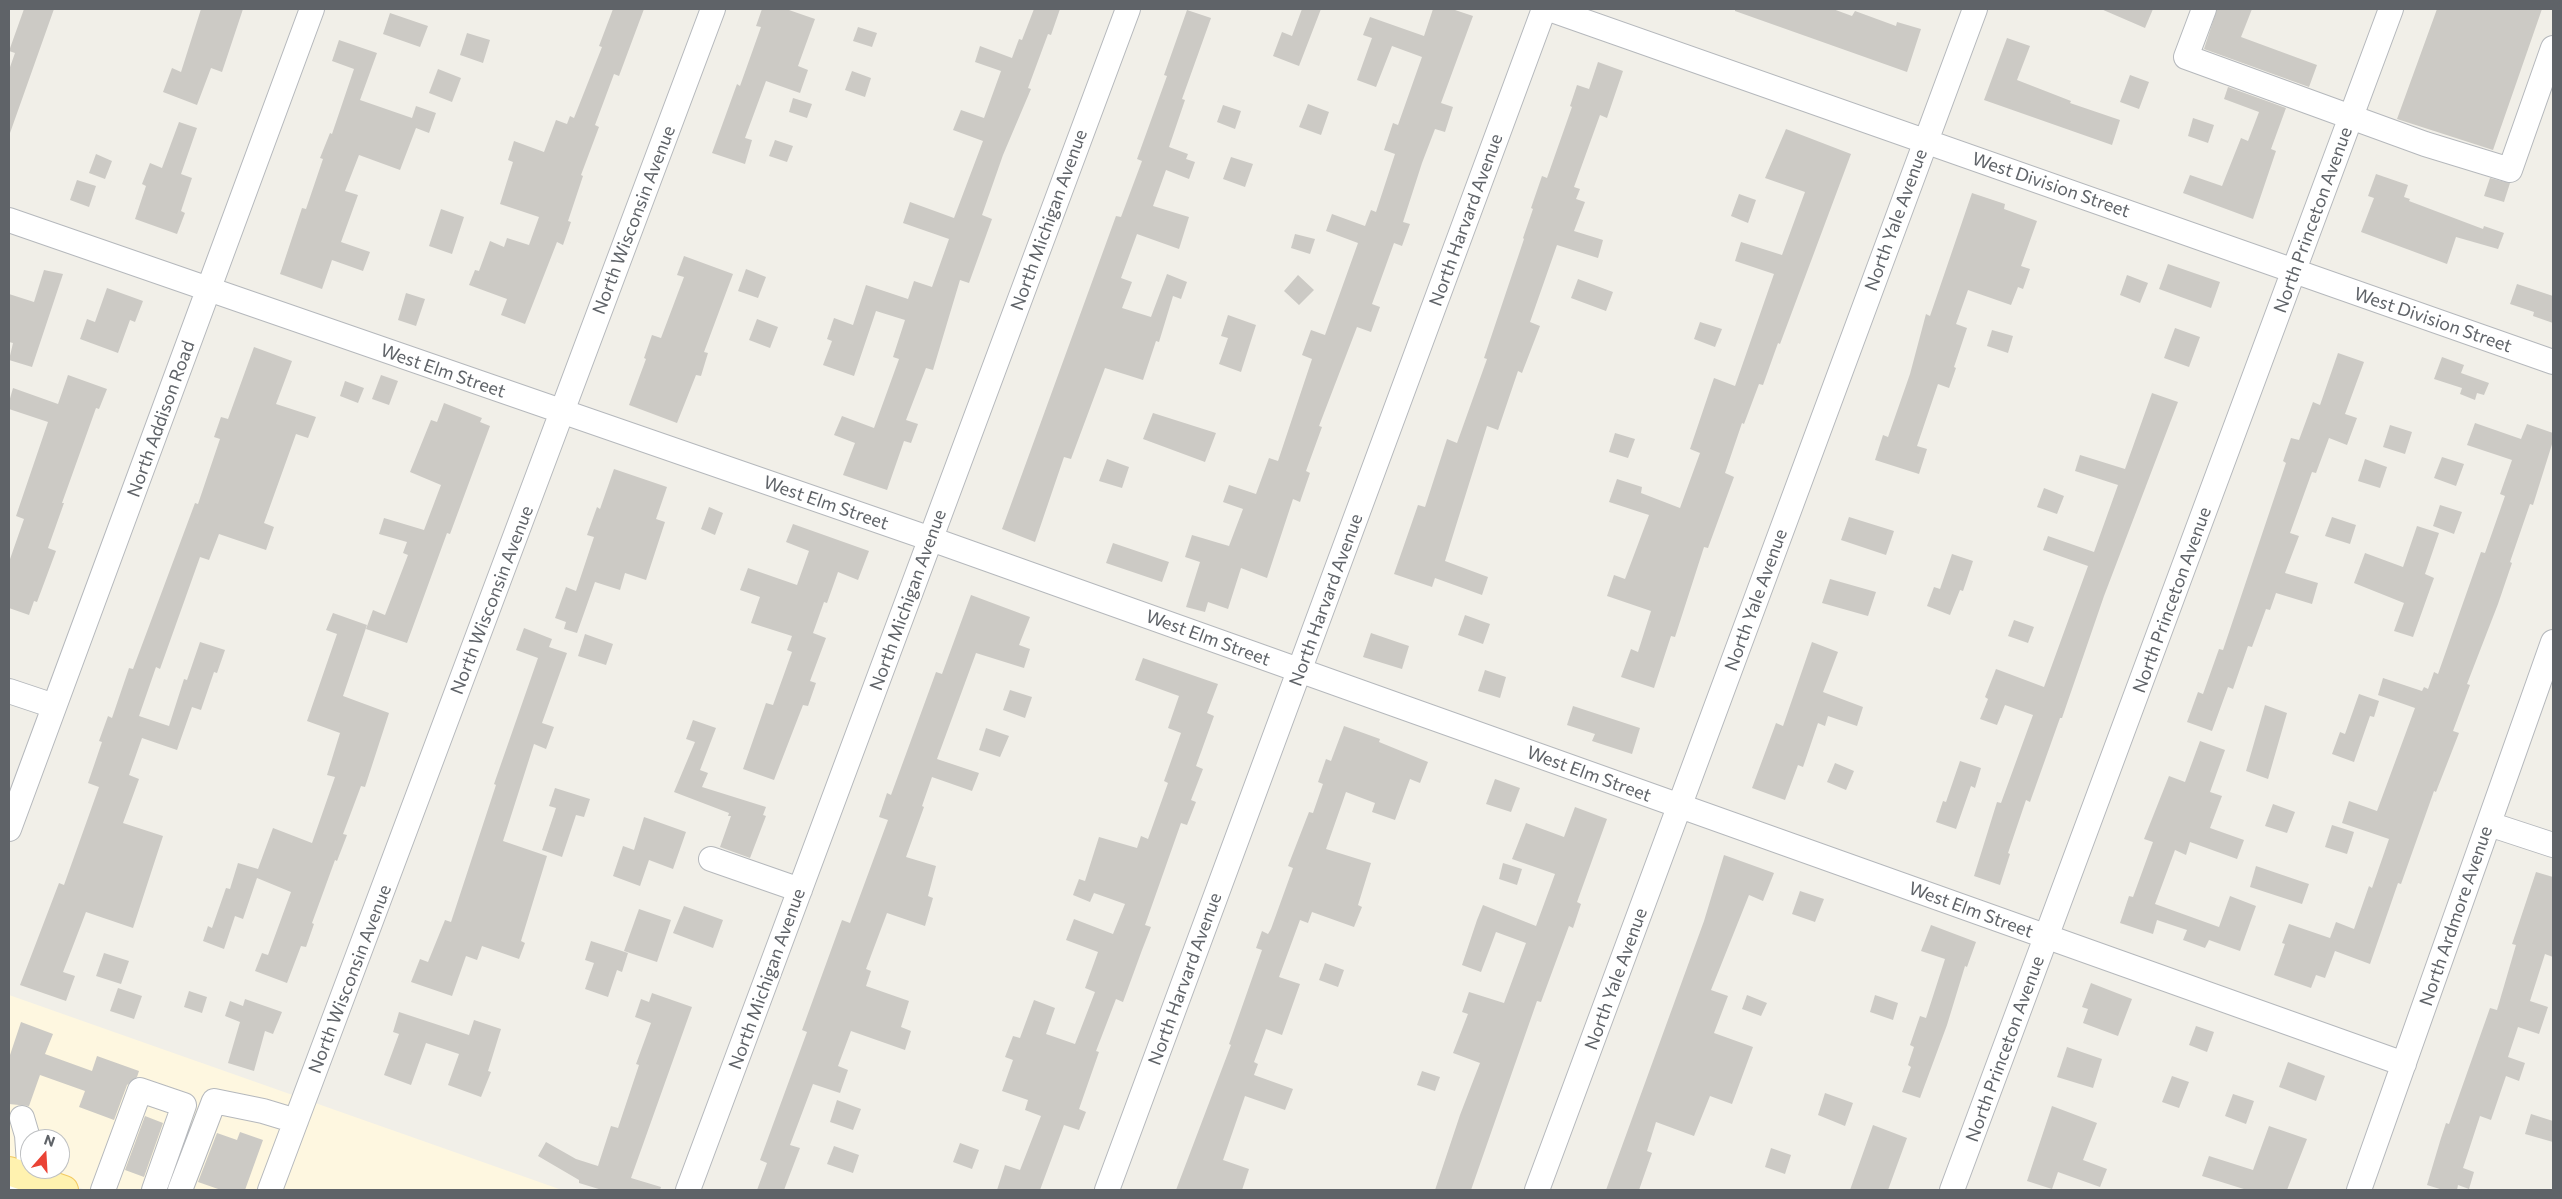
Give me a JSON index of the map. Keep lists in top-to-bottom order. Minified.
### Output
{"streets":{"street":["West Division Street","North Wisconsin Avenue","North Michigan Avenue","North Harvard Avenue","North Yale Avenue","North Princeton Avenue","West Elm Street","North Addison Road","North Ardmore Avenue"]},"crossings":[["West Division Street","North Yale Avenue"],["West Division Street","North Princeton Avenue"],["North Wisconsin Avenue","West Elm Street"],["North Michigan Avenue","West Elm Street"],["North Harvard Avenue","West Elm Street"],["North Yale Avenue","West Elm Street"],["North Princeton Avenue","West Elm Street"],["West Elm Street","North Addison Road"],["West Elm Street","North Ardmore Avenue"]],"north":"top"}
